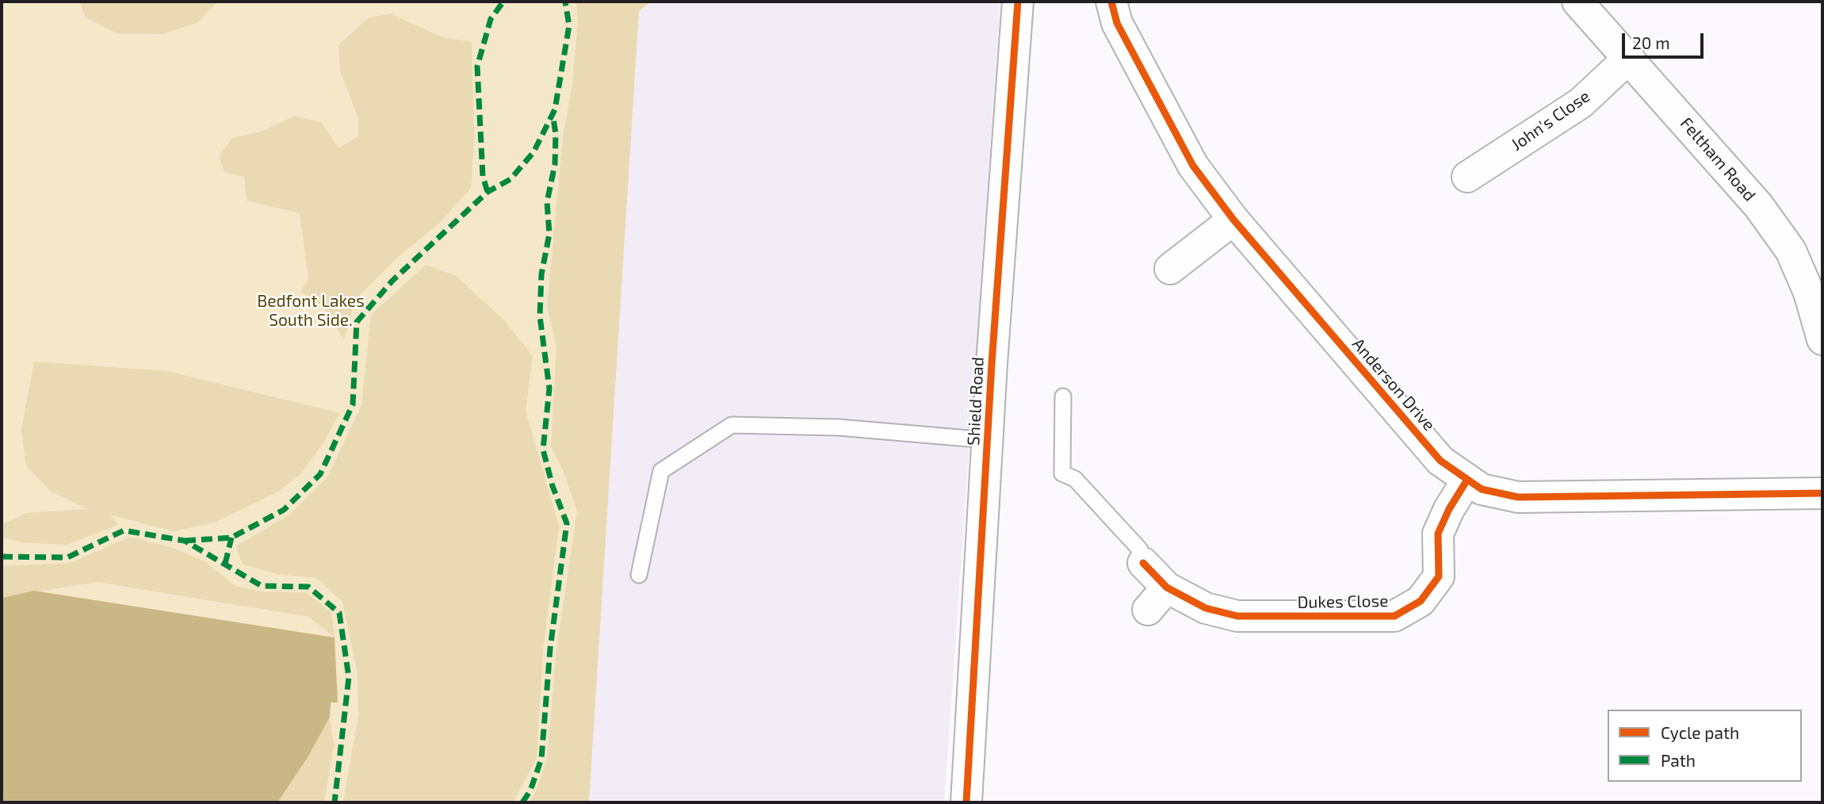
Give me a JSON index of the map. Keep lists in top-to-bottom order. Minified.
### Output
{"streets":{"street":["John's Close","Feltham Road","Anderson Drive","Shield Road","Dukes Close"]},"crossings":[["John's Close","Feltham Road"],["Anderson Drive","Dukes Close"]],"parks":["Bedfont Lakes South Side."],"legend":["Cycle path","Path"],"scale_bar":"20 m"}
